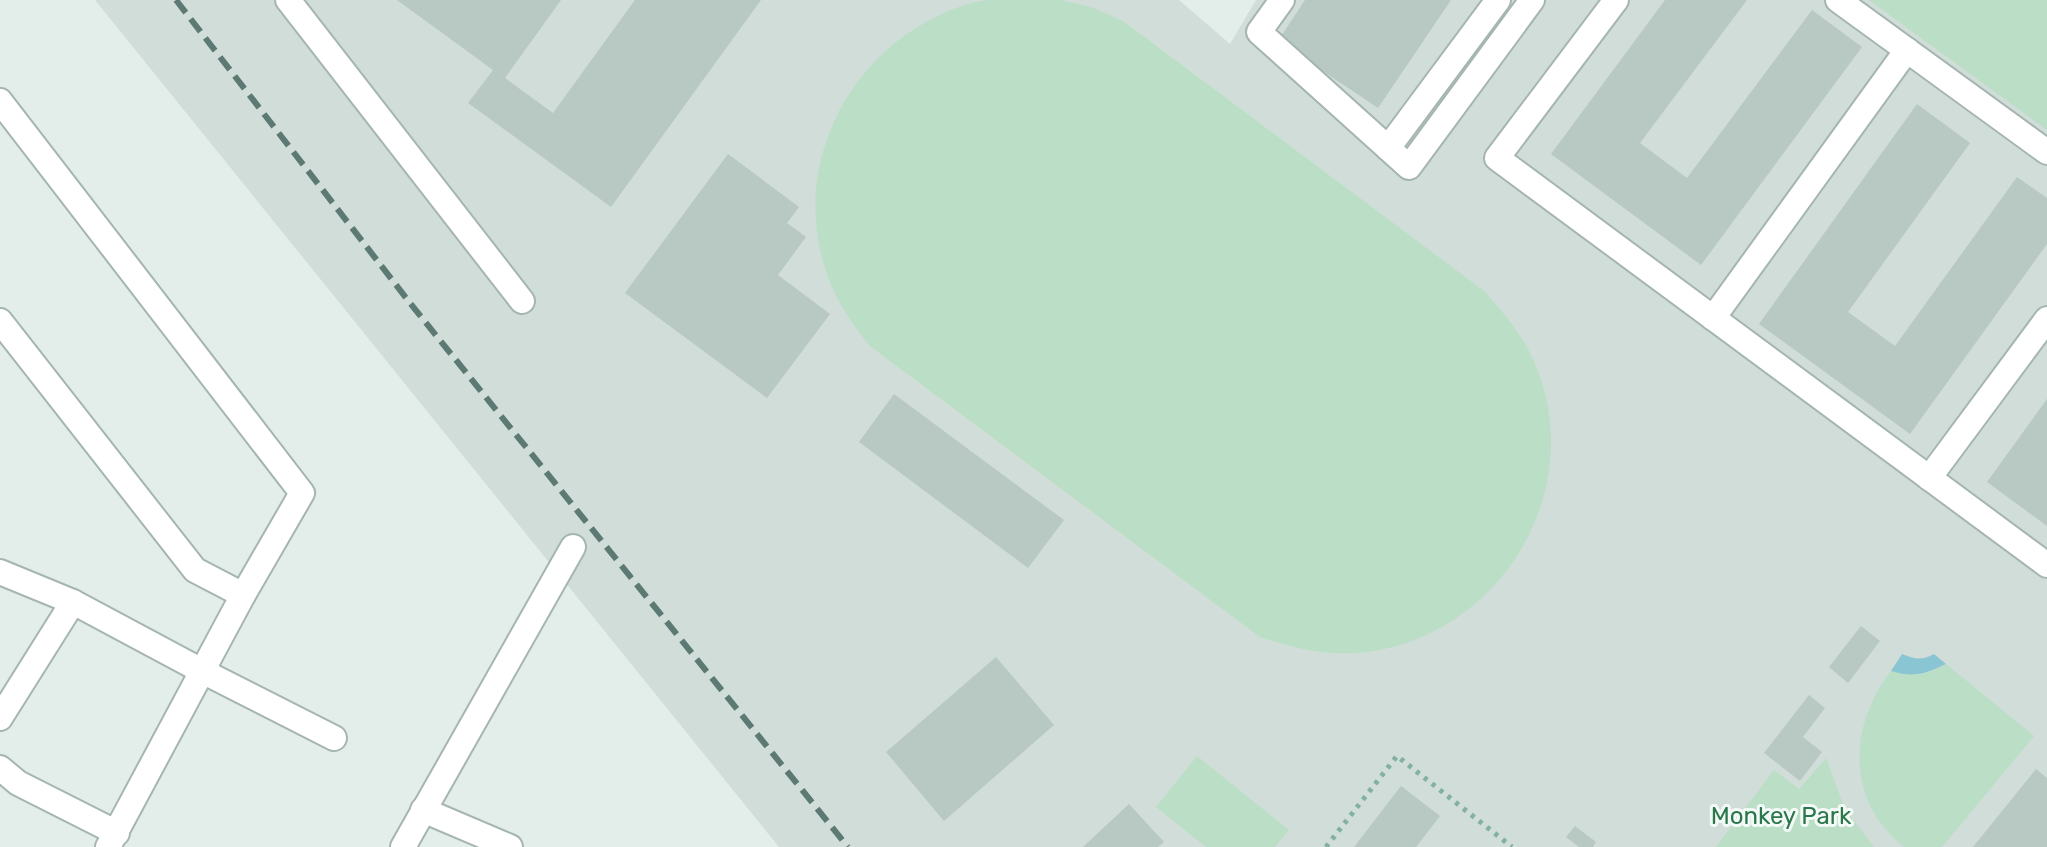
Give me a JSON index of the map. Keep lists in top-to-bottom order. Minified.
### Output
{"parks":["Monkey Park"]}
